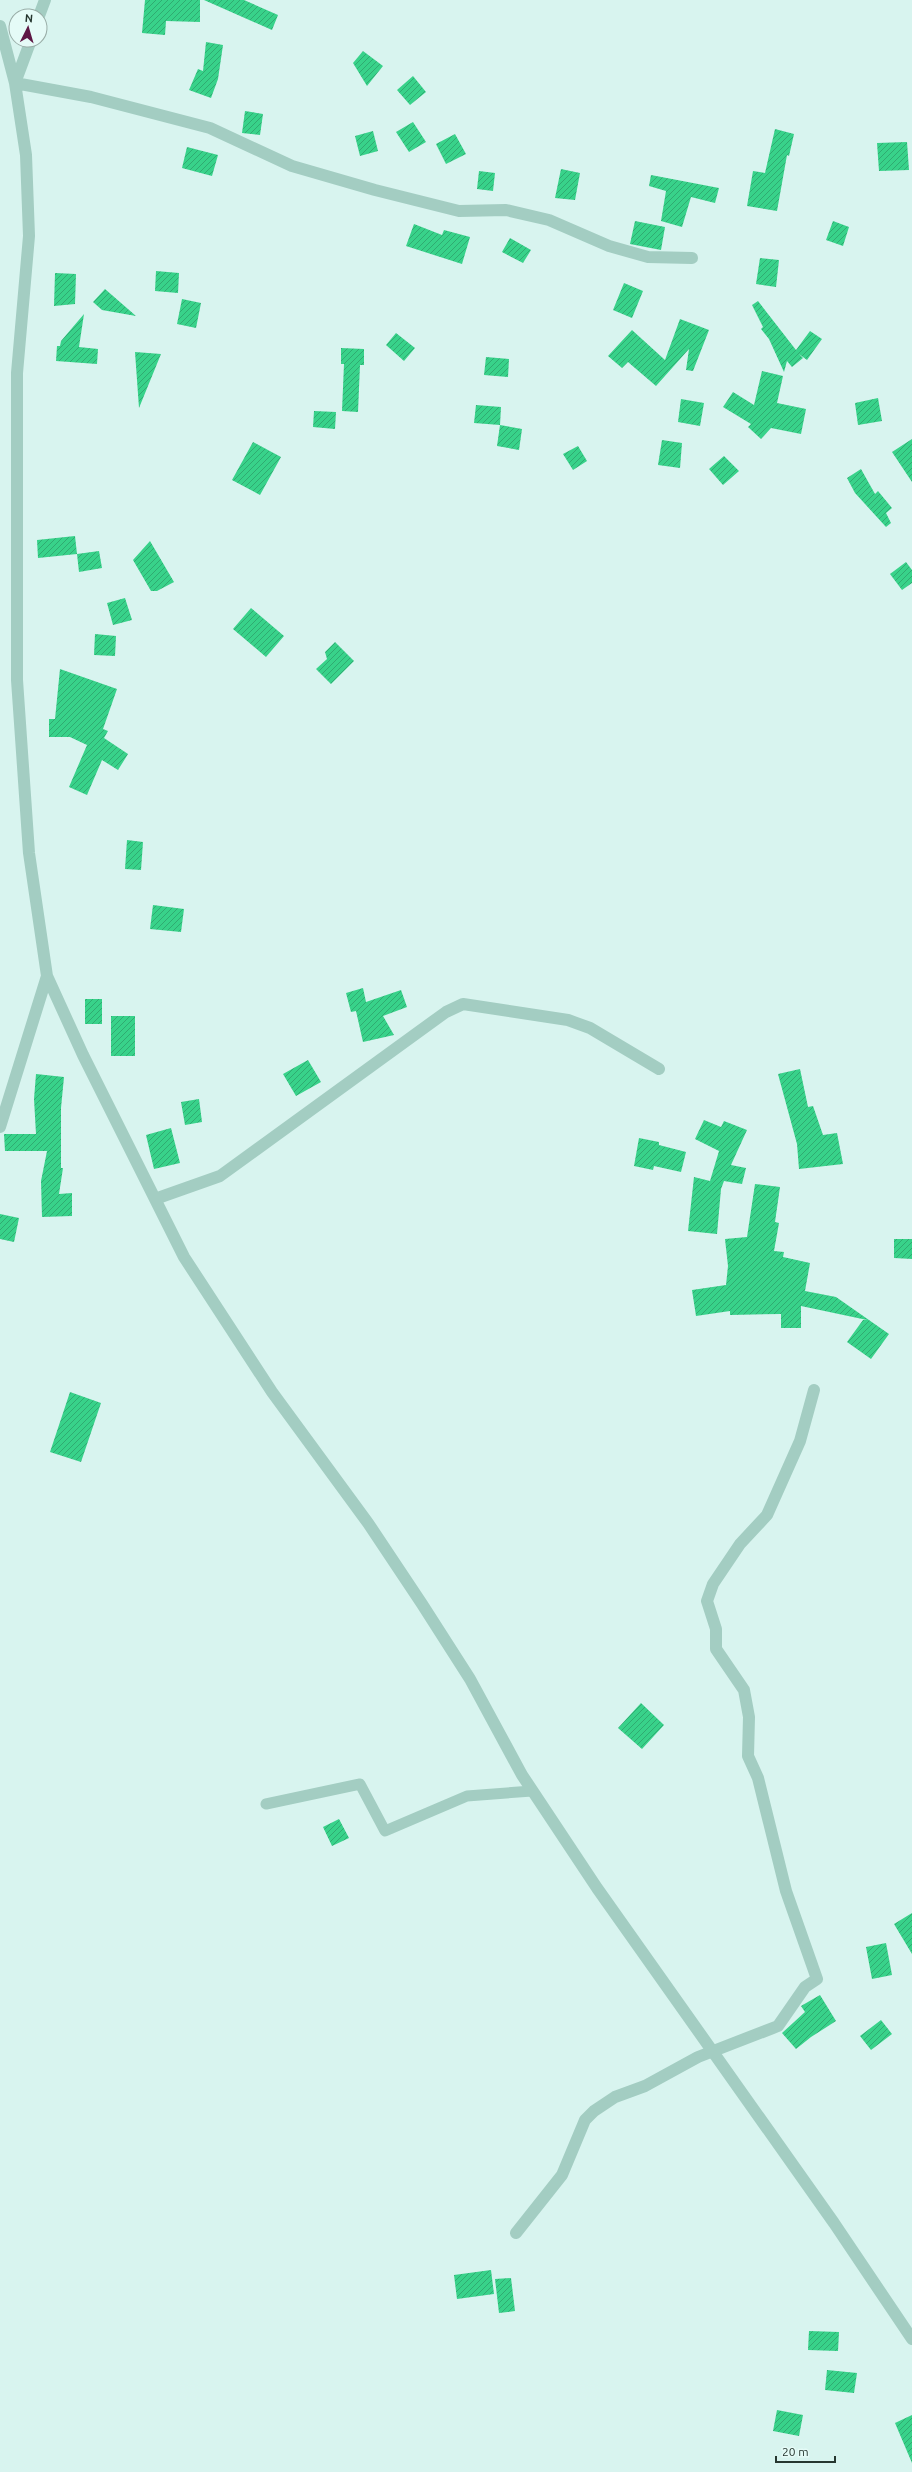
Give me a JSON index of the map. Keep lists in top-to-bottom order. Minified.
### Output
{"scale_bar":"20 m","north":"top"}
